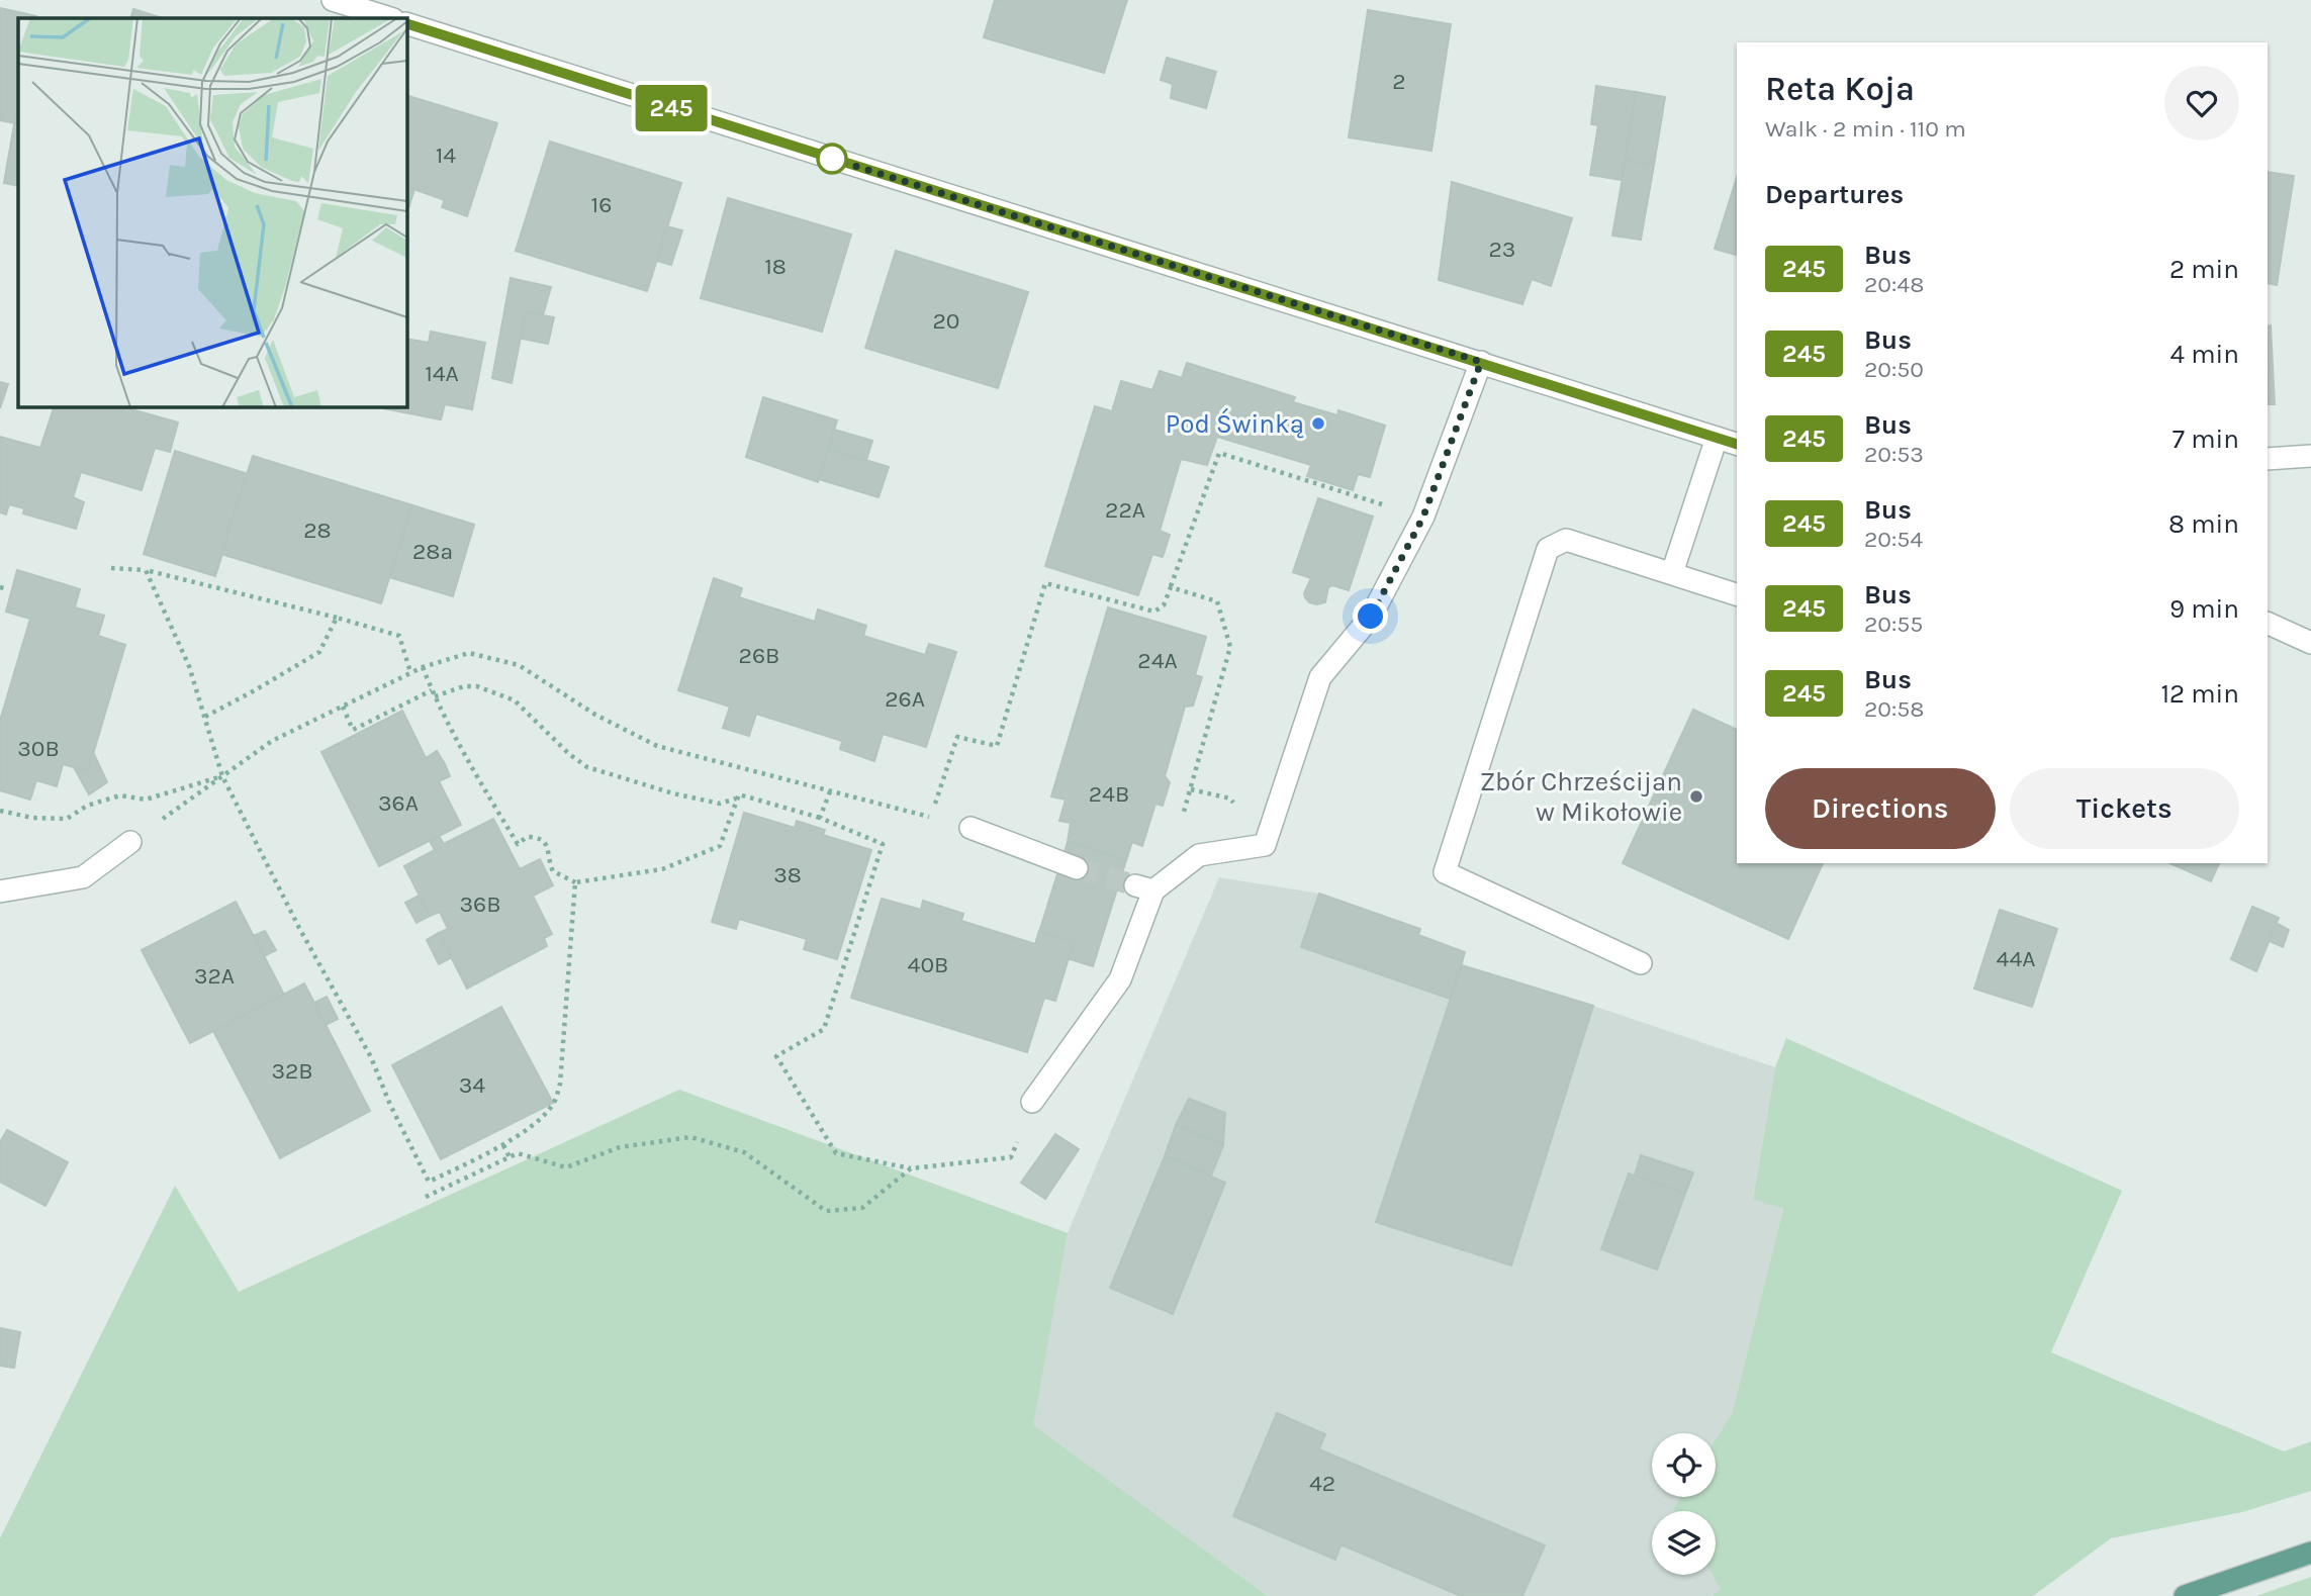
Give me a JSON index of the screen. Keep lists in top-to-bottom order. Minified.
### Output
{"places":["Pod Świnką","Zbór Chrześcijan w Mikołowie"],"lines":["bus line 245"],"house_numbers":["2","14","16","23","18","20","14A","22A","28","28a","26B","24A","26A","30B","24B","36A","38","36B","44A","40B","32A","32B","34","42"],"page":{"on_map":"245","heading":[["Reta Koja","Walk · 2 min · 110 m"],"Departures"],"list":[{"mark":"245","name":"Bus","note":"20:48","value":"2 min"},{"mark":"245","name":"Bus","note":"20:50","value":"4 min"},{"mark":"245","name":"Bus","note":"20:53","value":"7 min"},{"mark":"245","name":"Bus","note":"20:54","value":"8 min"},{"mark":"245","name":"Bus","note":"20:55","value":"9 min"},{"mark":"245","name":"Bus","note":"20:58","value":"12 min"}],"buttons":["Directions","Tickets"]}}
